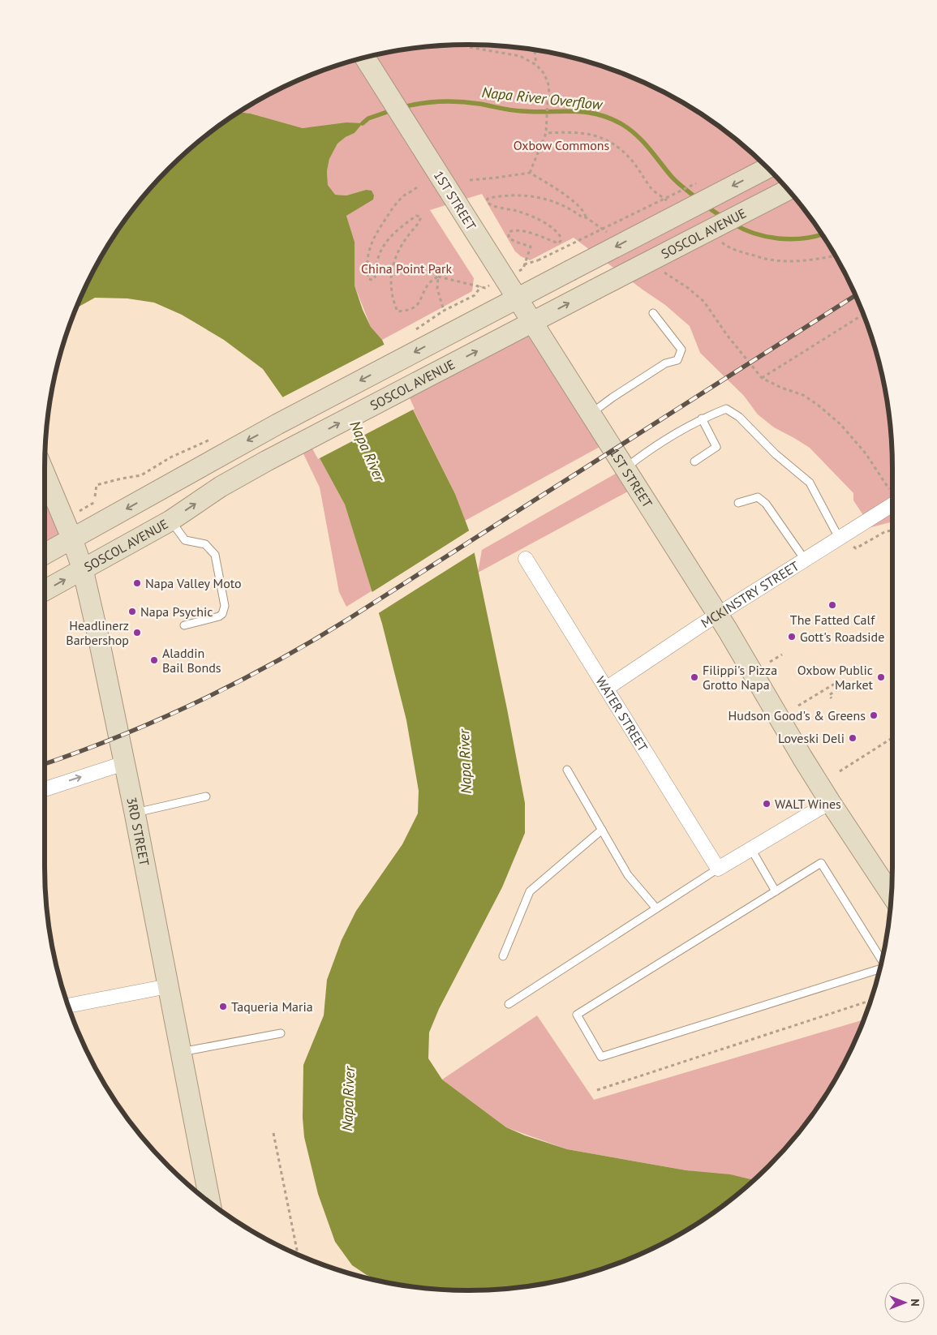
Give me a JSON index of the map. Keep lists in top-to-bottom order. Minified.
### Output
{"streets":{"main road":["1ST STREET","SOSCOL AVENUE","3RD STREET"],"street":["MCKINSTRY STREET","WATER STREET"]},"crossings":[["1ST STREET","SOSCOL AVENUE"],["1ST STREET","MCKINSTRY STREET"],["SOSCOL AVENUE","3RD STREET"],["MCKINSTRY STREET","WATER STREET"]],"water":["Napa River Overflow","Napa River"],"parks":["Oxbow Commons","China Point Park"],"places":["Napa Valley Moto","The Fatted Calf","Napa Psychic","Headlinerz Barbershop","Gott's Roadside","Aladdin Bail Bonds","Filippi's Pizza Grotto Napa","Oxbow Public Market","Hudson Good's & Greens","Loveski Deli","WALT Wines","Taqueria Maria"],"north":"right"}
